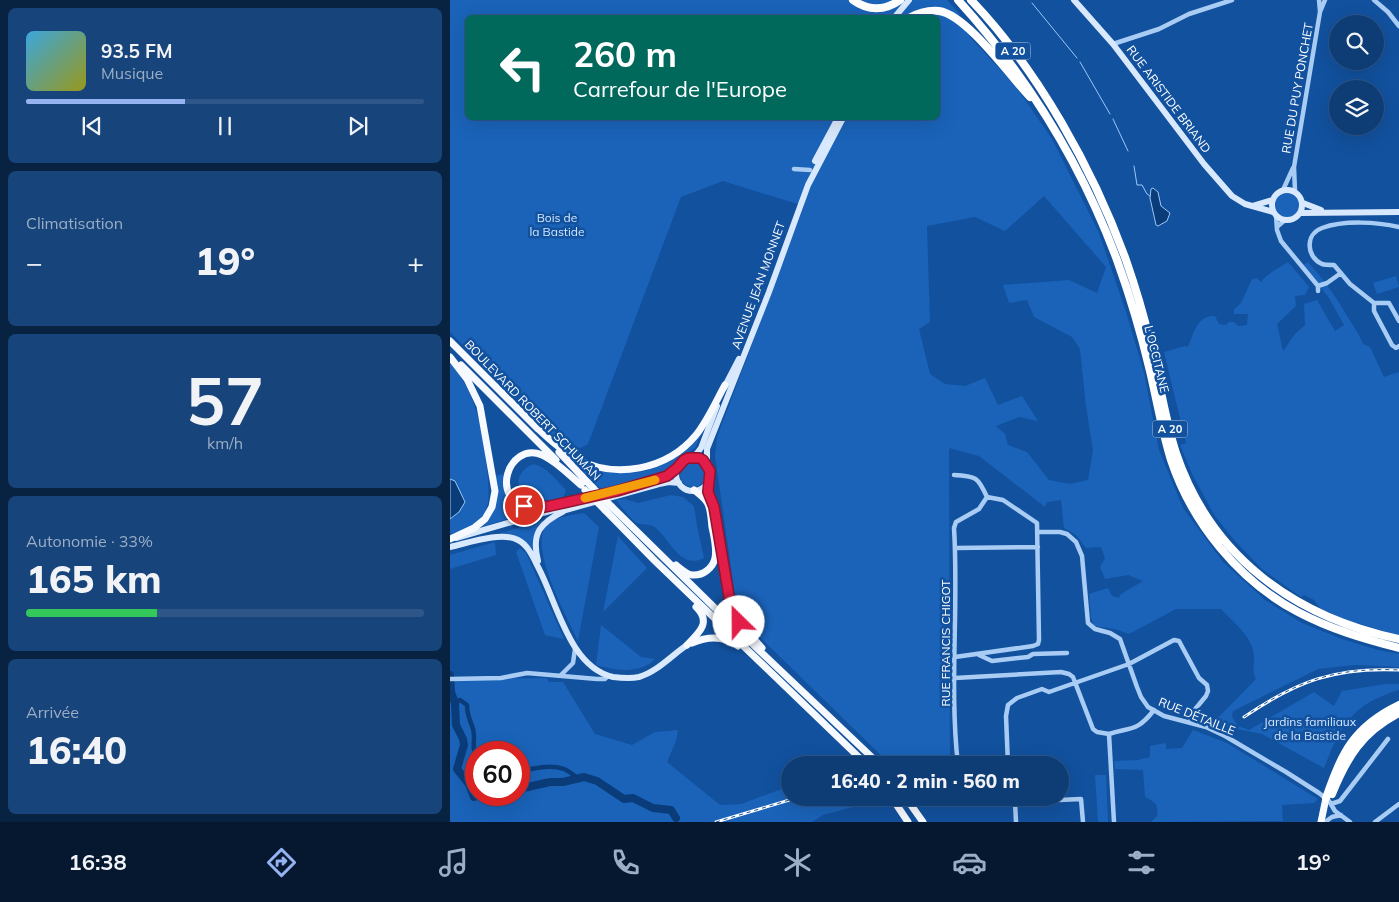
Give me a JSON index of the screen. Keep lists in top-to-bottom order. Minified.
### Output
{"streets":{"highway":["A 20","L'OCCITANE"],"main road":["RUE ARISTIDE BRIAND","AVENUE JEAN MONNET","BOULEVARD ROBERT SCHUMAN"],"street":["RUE DU PUY PONCHET","RUE FRANCIS CHIGOT","RUE DÉTAILLE"]},"crossings":[["RUE DU PUY PONCHET","RUE ARISTIDE BRIAND"]],"parks":["Bois de la Bastide","Jardins familiaux de la Bastide"],"page":{"turn":["260 m","Carrefour de l'Europe"],"song":["93.5 FM","Musique"],"tile":["Climatisation",["57","km/h"],["Autonomie · 33%","165 km"],["Arrivée","16:40"]],"heat":["−","19°","+"],"limit":"60","trip":"16:40 · 2 min · 560 m","tabs":["16:38","19°"]}}
